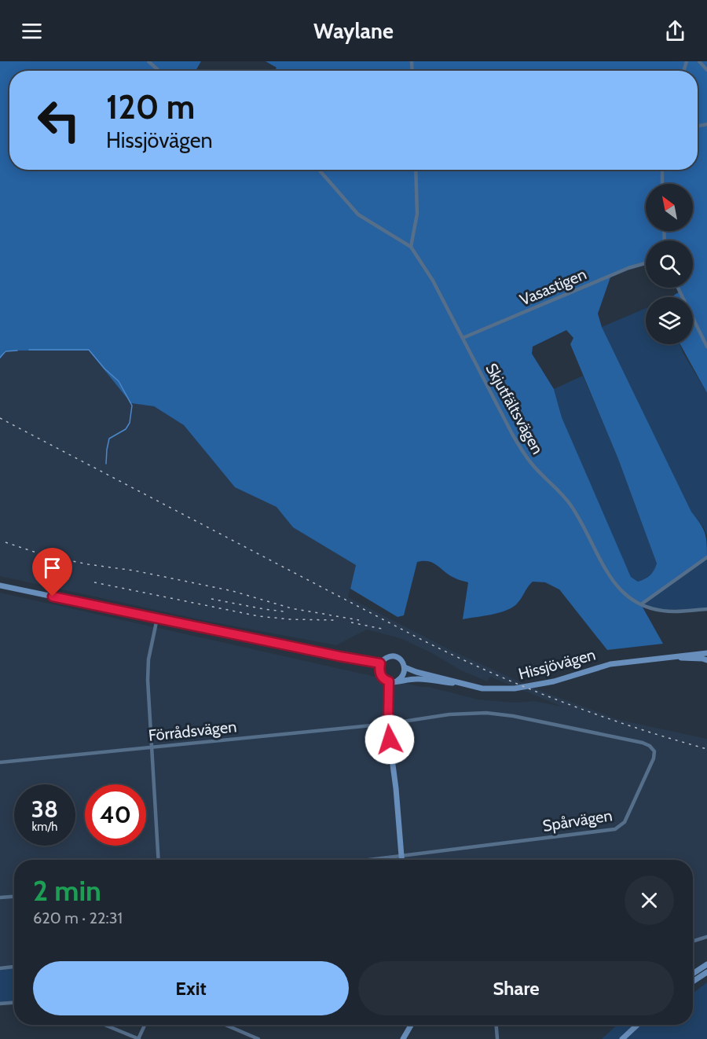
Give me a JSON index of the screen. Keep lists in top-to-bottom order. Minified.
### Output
{"streets":{"main road":["Hissjövägen"],"street":["Vasastigen","Skjutfältsvägen","Förrådsvägen","Spårvägen"]},"crossings":[["Vasastigen","Skjutfältsvägen"],["Förrådsvägen","Spårvägen"]],"north":"top left","page":{"header":"Waylane","turn":["120 m","Hissjövägen"],"speed":"38 km/h","limit":"40","heading":["2 min","620 m · 22:31"],"buttons":["Exit","Share"]}}
